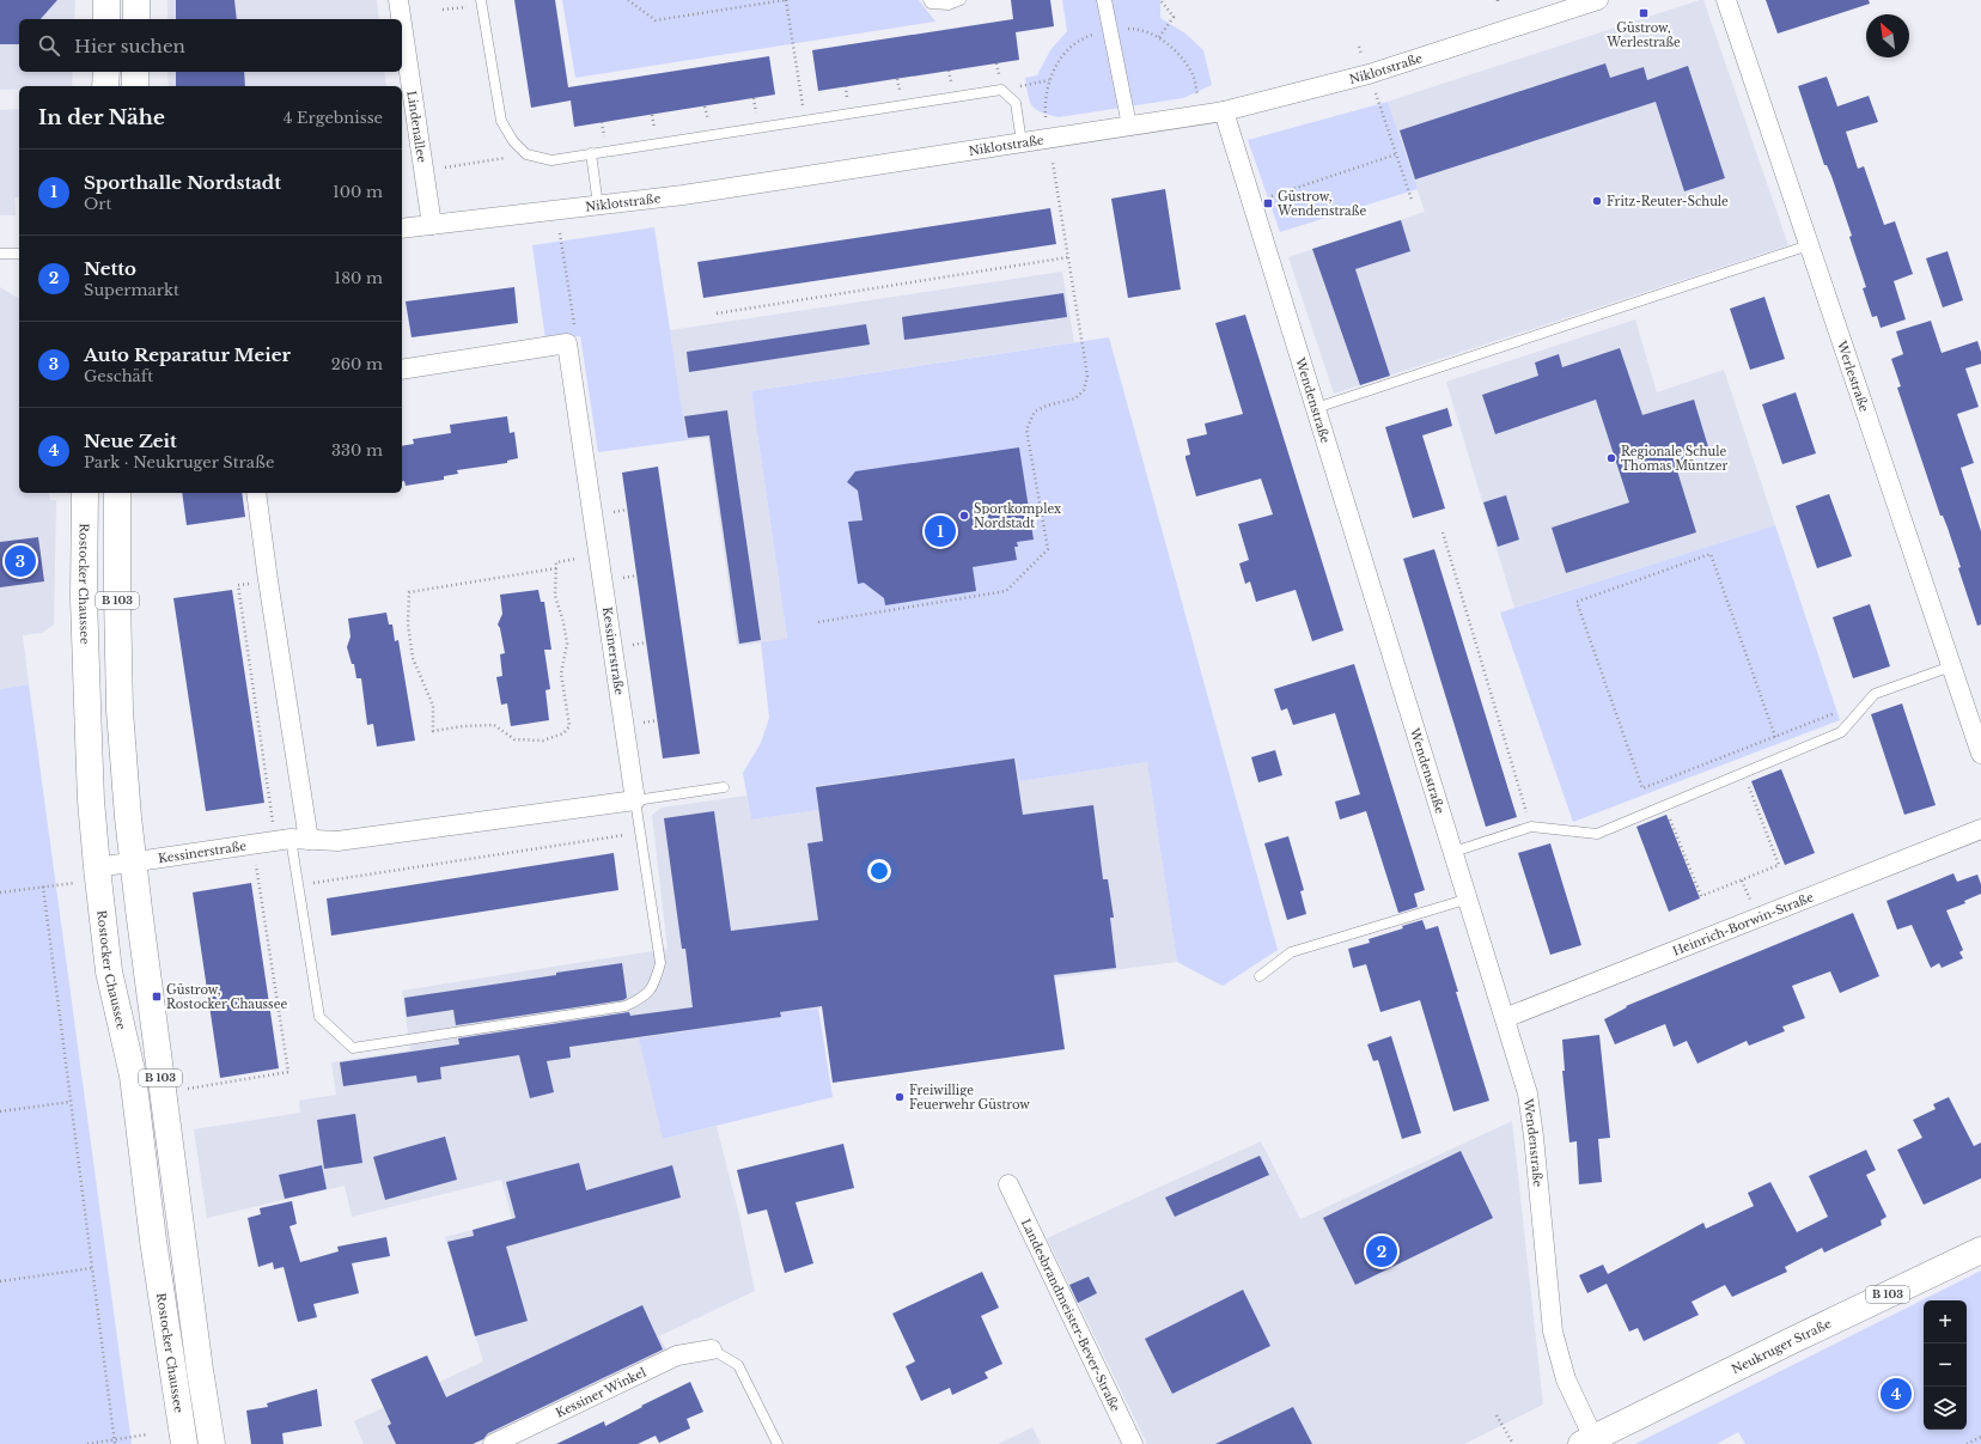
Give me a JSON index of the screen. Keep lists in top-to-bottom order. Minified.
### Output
{"streets":{"main road":["Rostocker Chaussee","B 103","Neukruger Straße"],"street":["Niklotstraße","Lindenallee","Werlestraße","Wendenstraße","Kessinerstraße","Heinrich-Borwin-Straße","Landesbrandmeister-Bever-Straße","Kessiner Winkel"]},"crossings":[["Niklotstraße","Lindenallee"],["Niklotstraße","Wendenstraße"],["Wendenstraße","Heinrich-Borwin-Straße"],["Wendenstraße","Neukruger Straße"],["Rostocker Chaussee","Kessinerstraße"],["B 103","Kessinerstraße"]],"places":{"transit":["Güstrow, Werlestraße","Güstrow, Wendenstraße","Güstrow, Rostocker Chaussee"],"other":["Fritz-Reuter-Schule","Regionale Schule Thomas Müntzer","Sportkomplex Nordstadt","Freiwillige Feuerwehr Güstrow"]},"north":"top left","page":{"search":"Hier suchen","heading":["In der Nähe","4 Ergebnisse"],"list":[{"mark":"1","name":"Sporthalle Nordstadt","note":"Ort","value":"100 m"},{"mark":"2","name":"Netto","note":"Supermarkt","value":"180 m"},{"mark":"3","name":"Auto Reparatur Meier","note":"Geschäft","value":"260 m"},{"mark":"4","name":"Neue Zeit","note":"Park · Neukruger Straße","value":"330 m"}],"pins":["1","3","2","4"],"map_buttons":["+","−"]}}
